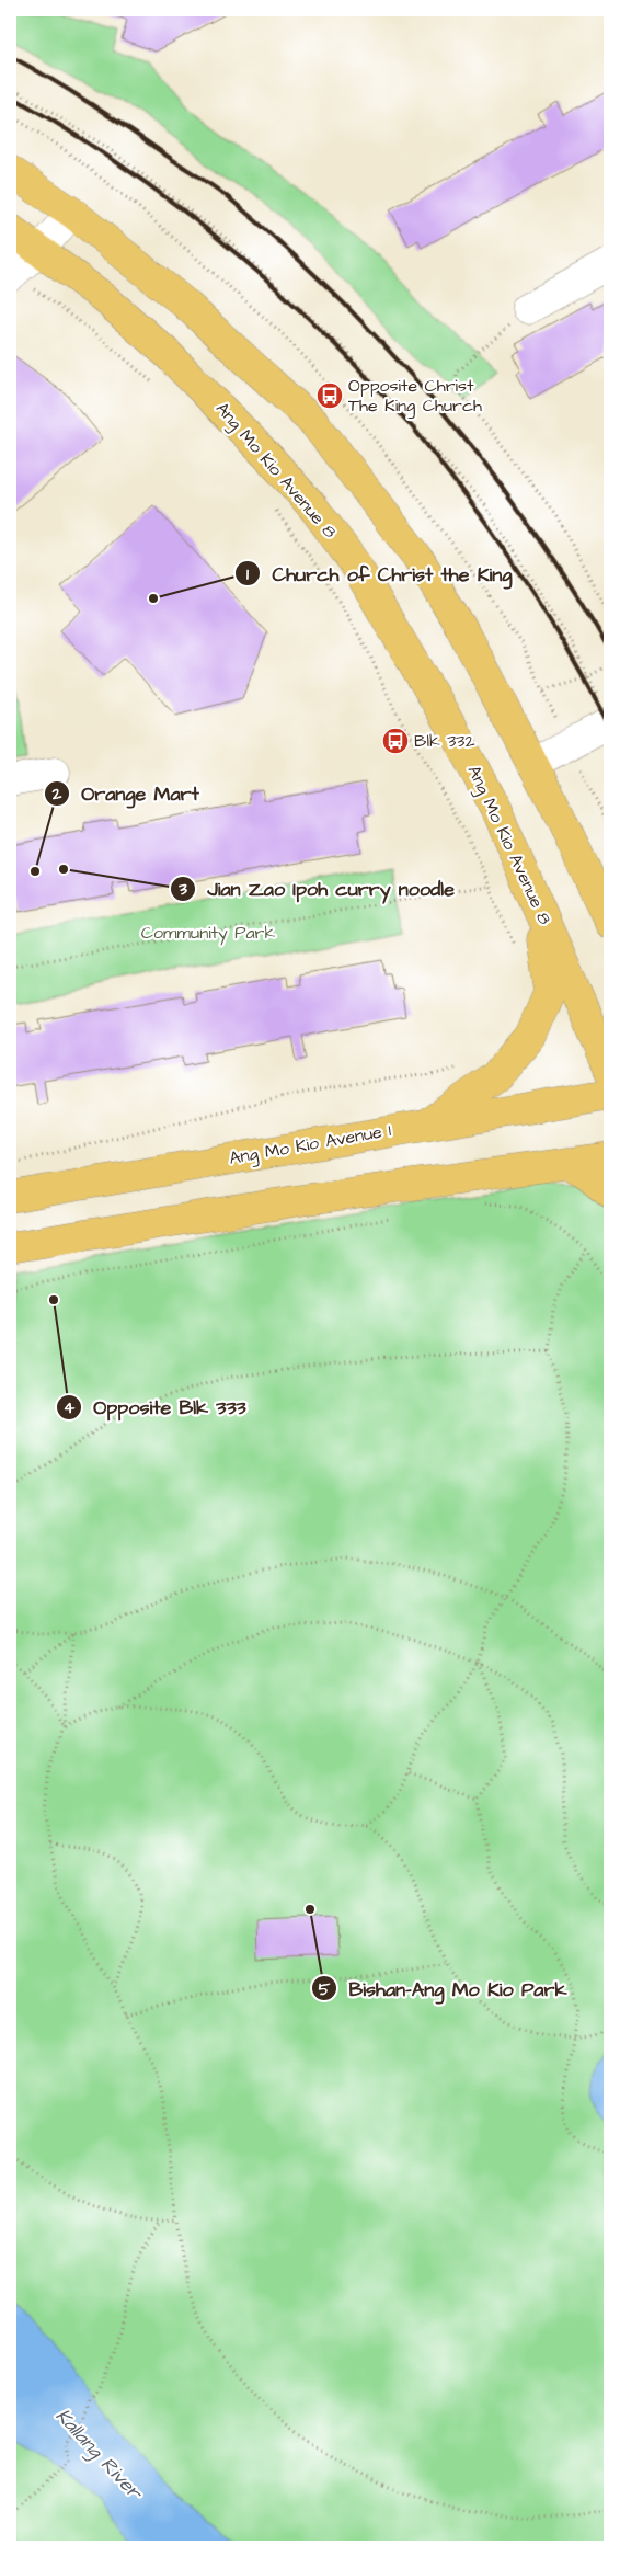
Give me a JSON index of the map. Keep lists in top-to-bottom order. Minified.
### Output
{"streets":{"main road":["Ang Mo Kio Avenue 8","Ang Mo Kio Avenue 1"]},"water":["Kallang River"],"parks":["Community Park"],"places":{"bus stop":["Opposite Christ The King Church","Blk 332"],"other":["Church of Christ the King","Jian Zao Ipoh curry noodle","Orange Mart","Opposite Blk 333","Bishan-Ang Mo Kio Park"]}}
